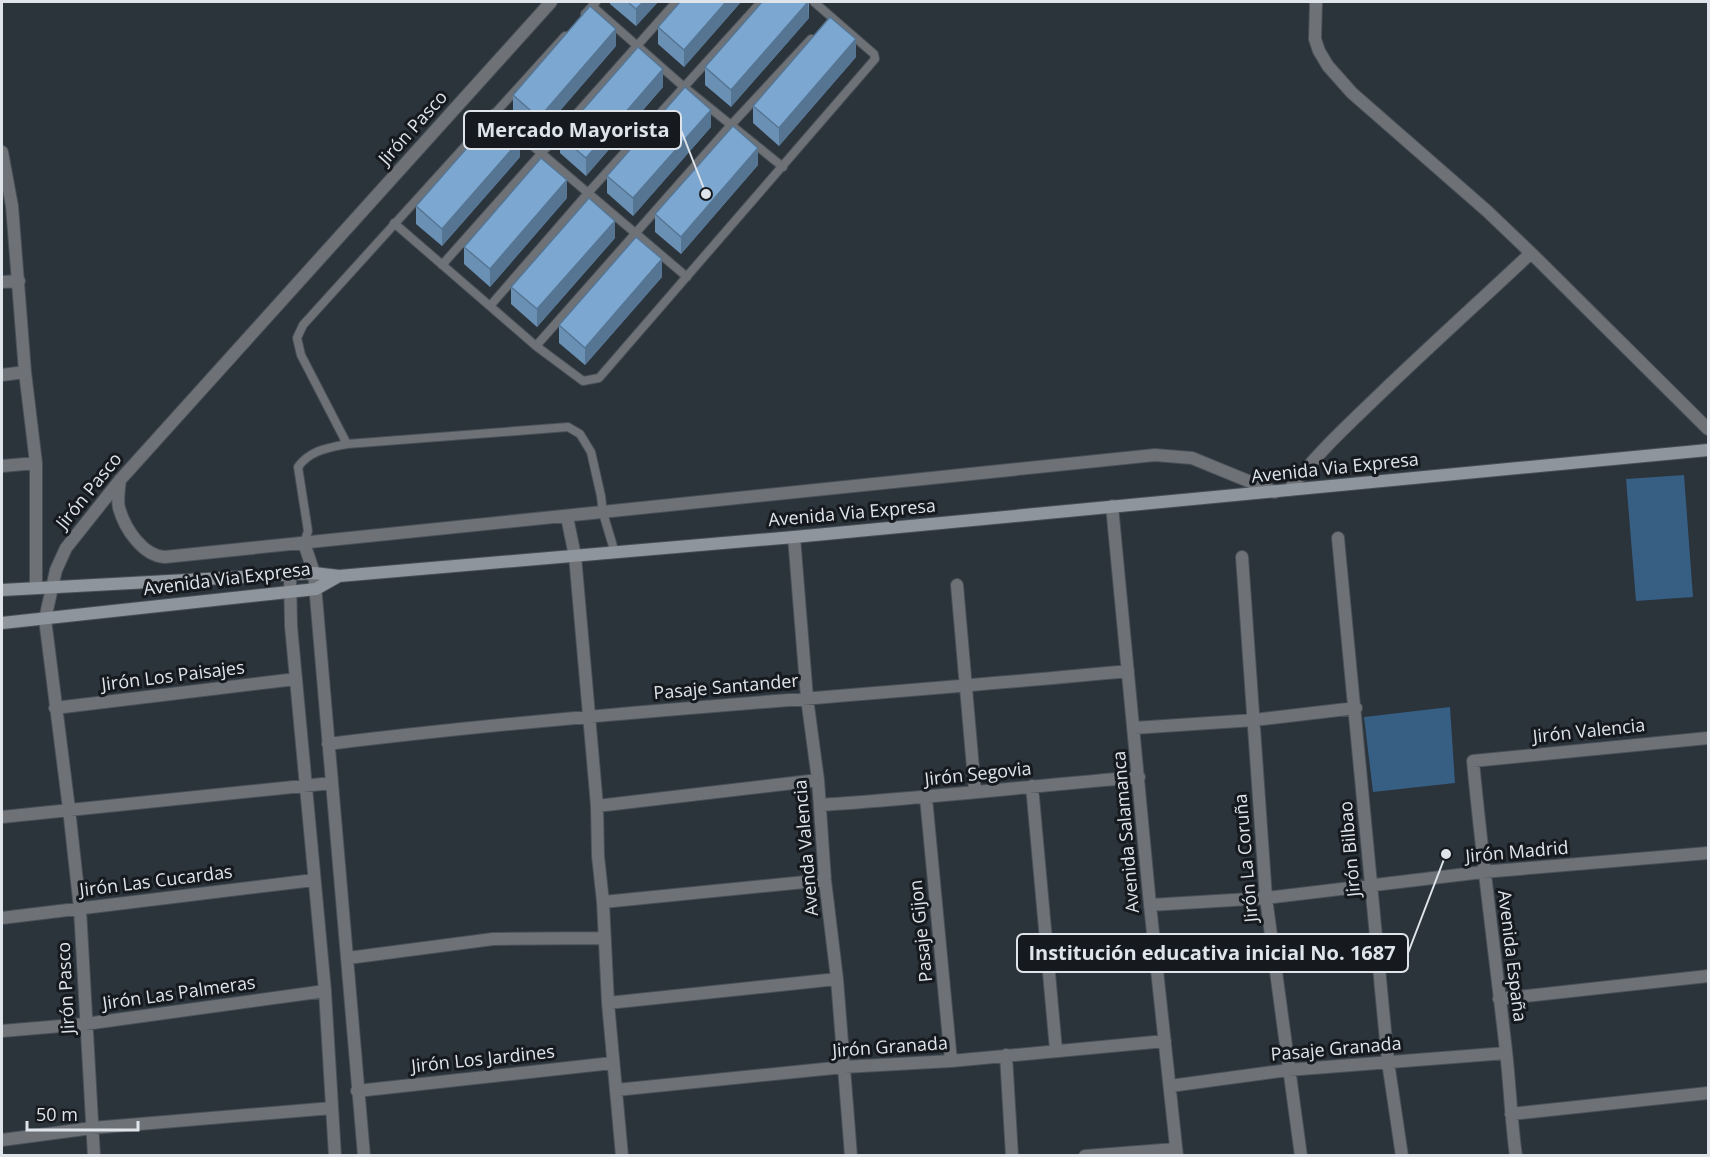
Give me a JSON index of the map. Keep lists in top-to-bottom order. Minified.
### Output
{"streets":{"main road":["Avenida Via Expresa"],"street":["Jirón Pasco","Jirón Los Paisajes","Pasaje Santander","Jirón Valencia","Jirón Segovia","Avenida Salamanca","Avenda Valencia","Jirón Bilbao","Jirón Madrid","Jirón La Coruña","Jirón Las Cucardas","Pasaje Gijon","Avenida España","Jirón Las Palmeras","Jirón Granada","Pasaje Granada","Jirón Los Jardines"]},"crossings":[["Jirón Pasco","Avenida Via Expresa"],["Jirón Pasco","Jirón Los Paisajes"],["Jirón Pasco","Jirón Las Cucardas"],["Jirón Pasco","Jirón Las Palmeras"],["Avenida Via Expresa","Avenida Salamanca"],["Avenida Via Expresa","Avenda Valencia"],["Pasaje Santander","Avenida Salamanca"],["Pasaje Santander","Avenda Valencia"],["Jirón Valencia","Avenida España"],["Jirón Segovia","Avenida Salamanca"],["Jirón Segovia","Avenda Valencia"],["Jirón Segovia","Pasaje Gijon"],["Avenida Salamanca","Jirón Madrid"],["Avenida Salamanca","Jirón Granada"],["Avenida Salamanca","Pasaje Granada"],["Avenda Valencia","Jirón Granada"],["Jirón Bilbao","Jirón Madrid"],["Jirón Bilbao","Pasaje Granada"],["Jirón Madrid","Jirón La Coruña"],["Jirón Madrid","Avenida España"],["Jirón La Coruña","Pasaje Granada"],["Pasaje Gijon","Jirón Granada"],["Avenida España","Pasaje Granada"]],"places":["Mercado Mayorista","Institución educativa inicial No. 1687"],"scale_bar":"50 m"}
